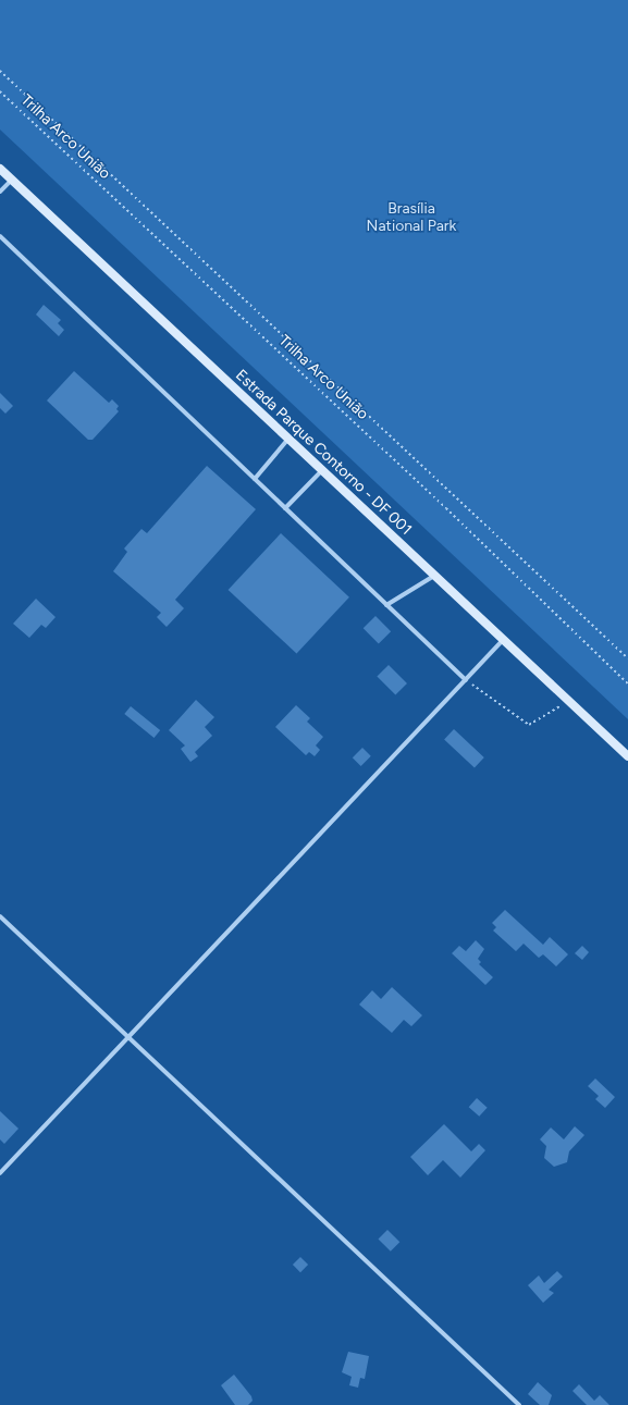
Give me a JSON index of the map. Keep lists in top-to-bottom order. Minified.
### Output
{"streets":{"main road":["Estrada Parque Contorno - DF 001"],"path":["Trilha Arco União"]},"parks":["Brasília National Park"]}
